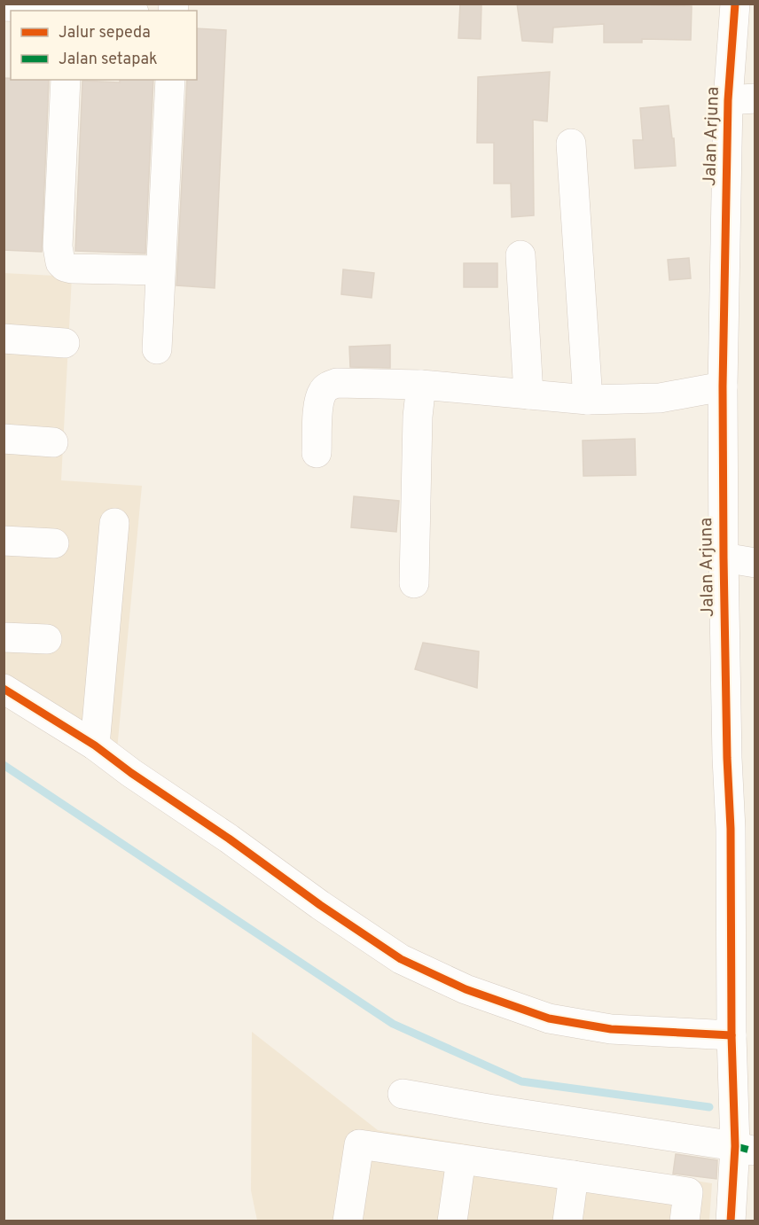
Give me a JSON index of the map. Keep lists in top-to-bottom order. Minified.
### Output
{"streets":{"street":["Jalan Arjuna"]},"legend":["Jalur sepeda","Jalan setapak"]}
